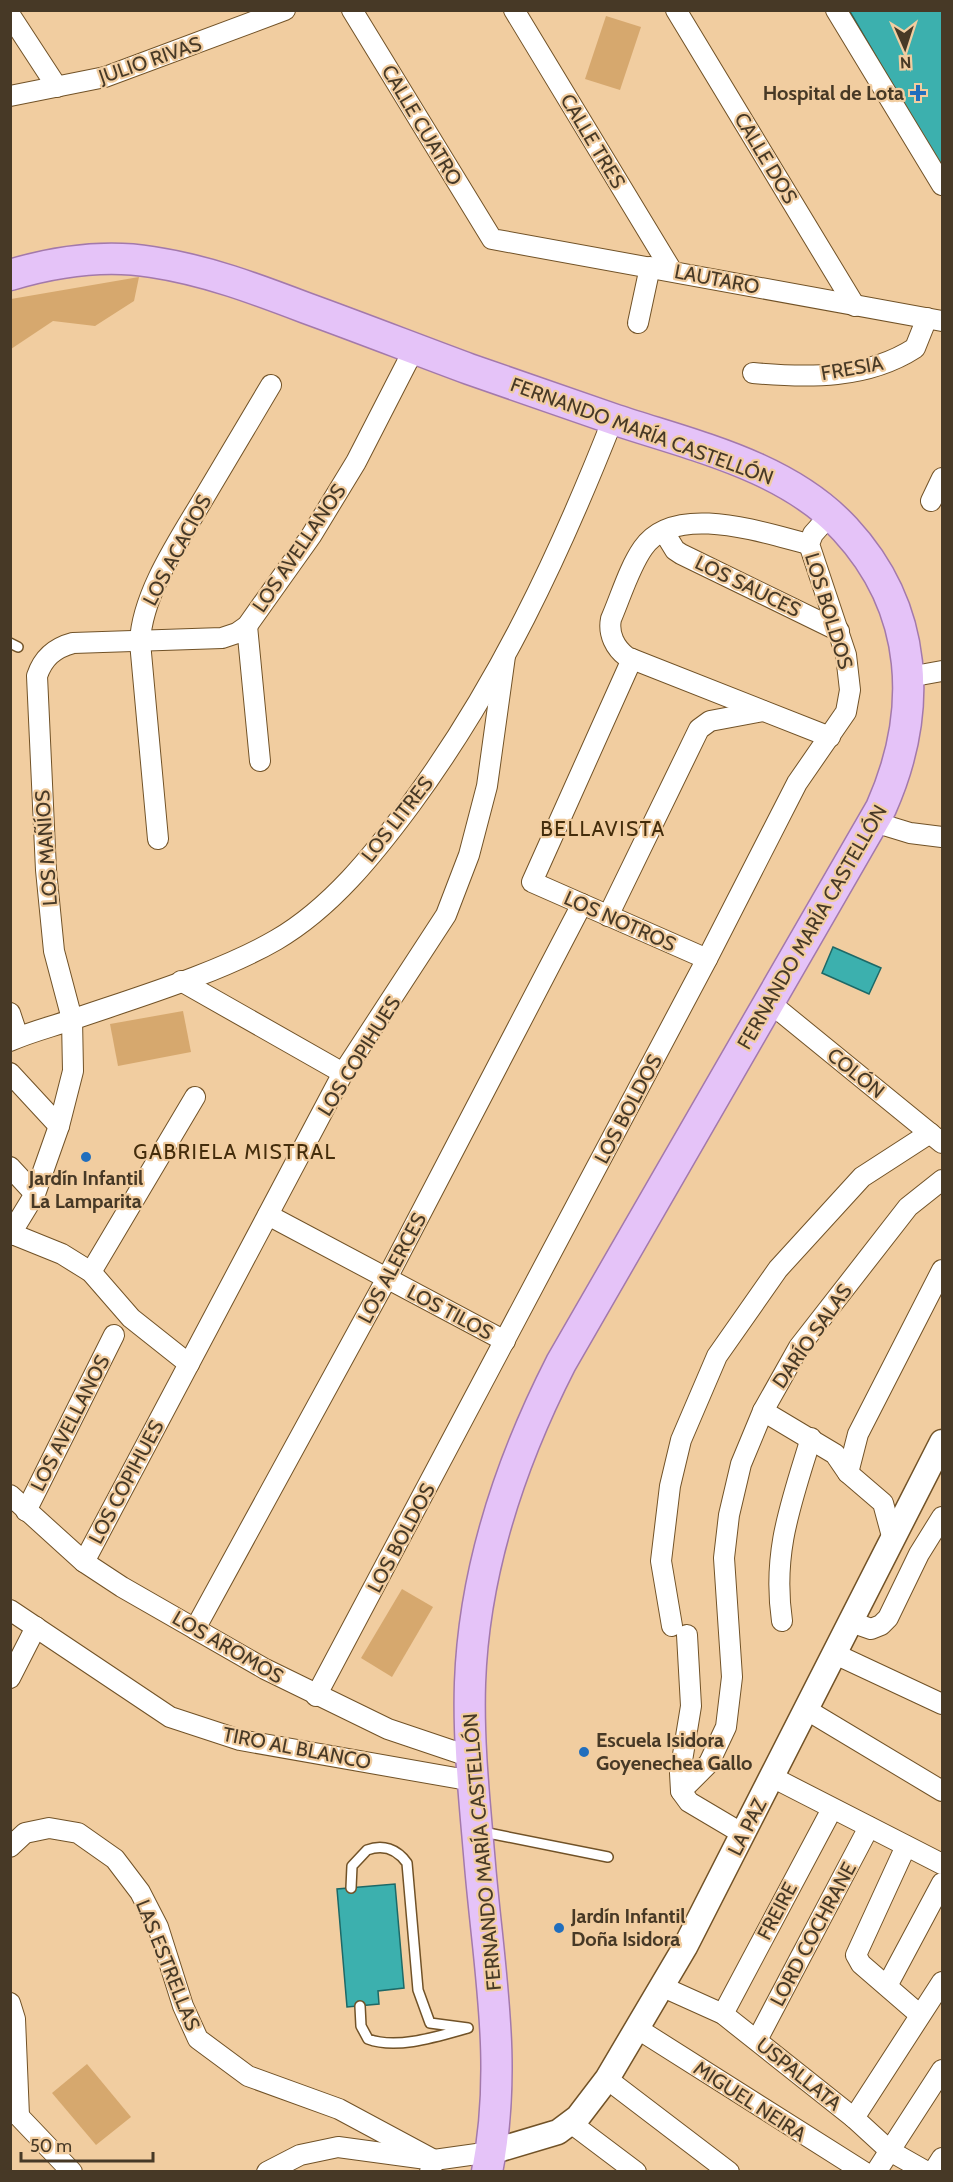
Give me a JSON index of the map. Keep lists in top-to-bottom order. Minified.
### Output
{"streets":{"main road":["FERNANDO MARÍA CASTELLÓN"],"street":["JULIO RIVAS","CALLE CUATRO","CALLE TRES","CALLE DOS","LAUTARO","FRESIA","LOS AVELLANOS","LOS ACACIOS","LOS SAUCES","LOS BOLDOS","LOS LITRES","LOS MAÑÍOS","LOS NOTROS","LOS COPIHUES","COLÓN","LOS ALERCES","LOS TILOS","DARÍO SALAS","LOS AROMOS","TIRO AL BLANCO","LA PAZ","FREIRE","LORD COCHRANE","LAS ESTRELLAS","USPALLATA","MIGUEL NEIRA"]},"crossings":[["CALLE CUATRO","LAUTARO"],["CALLE TRES","LAUTARO"],["CALLE DOS","LAUTARO"],["LAUTARO","FRESIA"],["FERNANDO MARÍA CASTELLÓN","LOS AVELLANOS"],["FERNANDO MARÍA CASTELLÓN","LOS BOLDOS"],["FERNANDO MARÍA CASTELLÓN","LOS LITRES"],["FERNANDO MARÍA CASTELLÓN","COLÓN"],["FERNANDO MARÍA CASTELLÓN","LOS AROMOS"],["FERNANDO MARÍA CASTELLÓN","TIRO AL BLANCO"],["FERNANDO MARÍA CASTELLÓN","LA PAZ"],["LOS AVELLANOS","LOS MAÑÍOS"],["LOS AVELLANOS","LOS AROMOS"],["LOS ACACIOS","LOS MAÑÍOS"],["LOS SAUCES","LOS BOLDOS"],["LOS BOLDOS","LOS NOTROS"],["LOS BOLDOS","LOS TILOS"],["LOS BOLDOS","LOS AROMOS"],["LOS LITRES","LOS MAÑÍOS"],["LOS LITRES","LOS COPIHUES"],["LOS NOTROS","LOS ALERCES"],["LOS COPIHUES","LOS TILOS"],["LOS COPIHUES","LOS AROMOS"],["LOS ALERCES","LOS TILOS"],["LOS ALERCES","LOS AROMOS"],["LOS AROMOS","TIRO AL BLANCO"],["LA PAZ","USPALLATA"],["LA PAZ","MIGUEL NEIRA"],["FREIRE","USPALLATA"],["LORD COCHRANE","USPALLATA"]],"districts":["BELLAVISTA","GABRIELA MISTRAL"],"places":{"health":["Hospital de Lota"],"other":["Jardín Infantil La Lamparita","Escuela Isidora Goyenechea Gallo","Jardín Infantil Doña Isidora"]},"scale_bar":"50 m","north":"bottom"}
